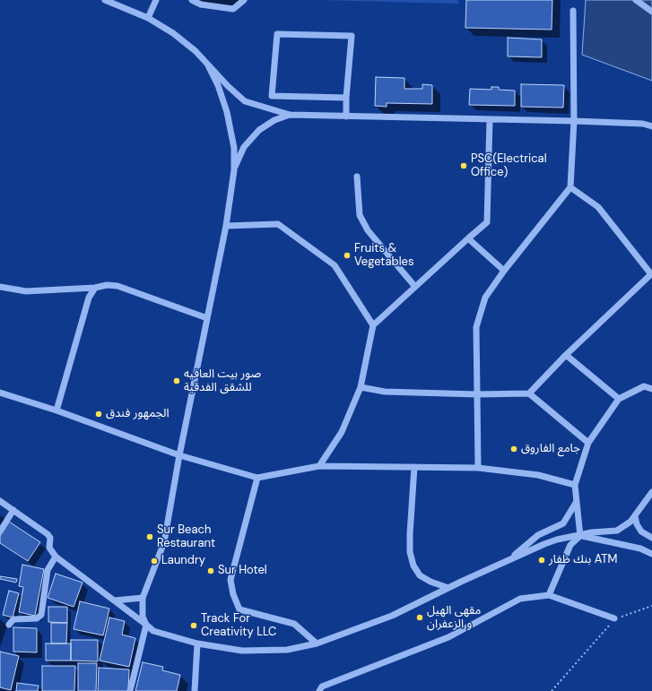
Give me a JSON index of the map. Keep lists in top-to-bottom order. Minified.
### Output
{"places":["PSC(Electrical Office)","Fruits & Vegetables","صور بيت العافيه للشقق الفدقية","الجمهور فندق","جامع الفاروق","Sur Beach Restaurant","بنك ظفار ATM","Laundry","Sur Hotel","مقهى الهيل و الزعفران","Track For Creativity LLC"]}
